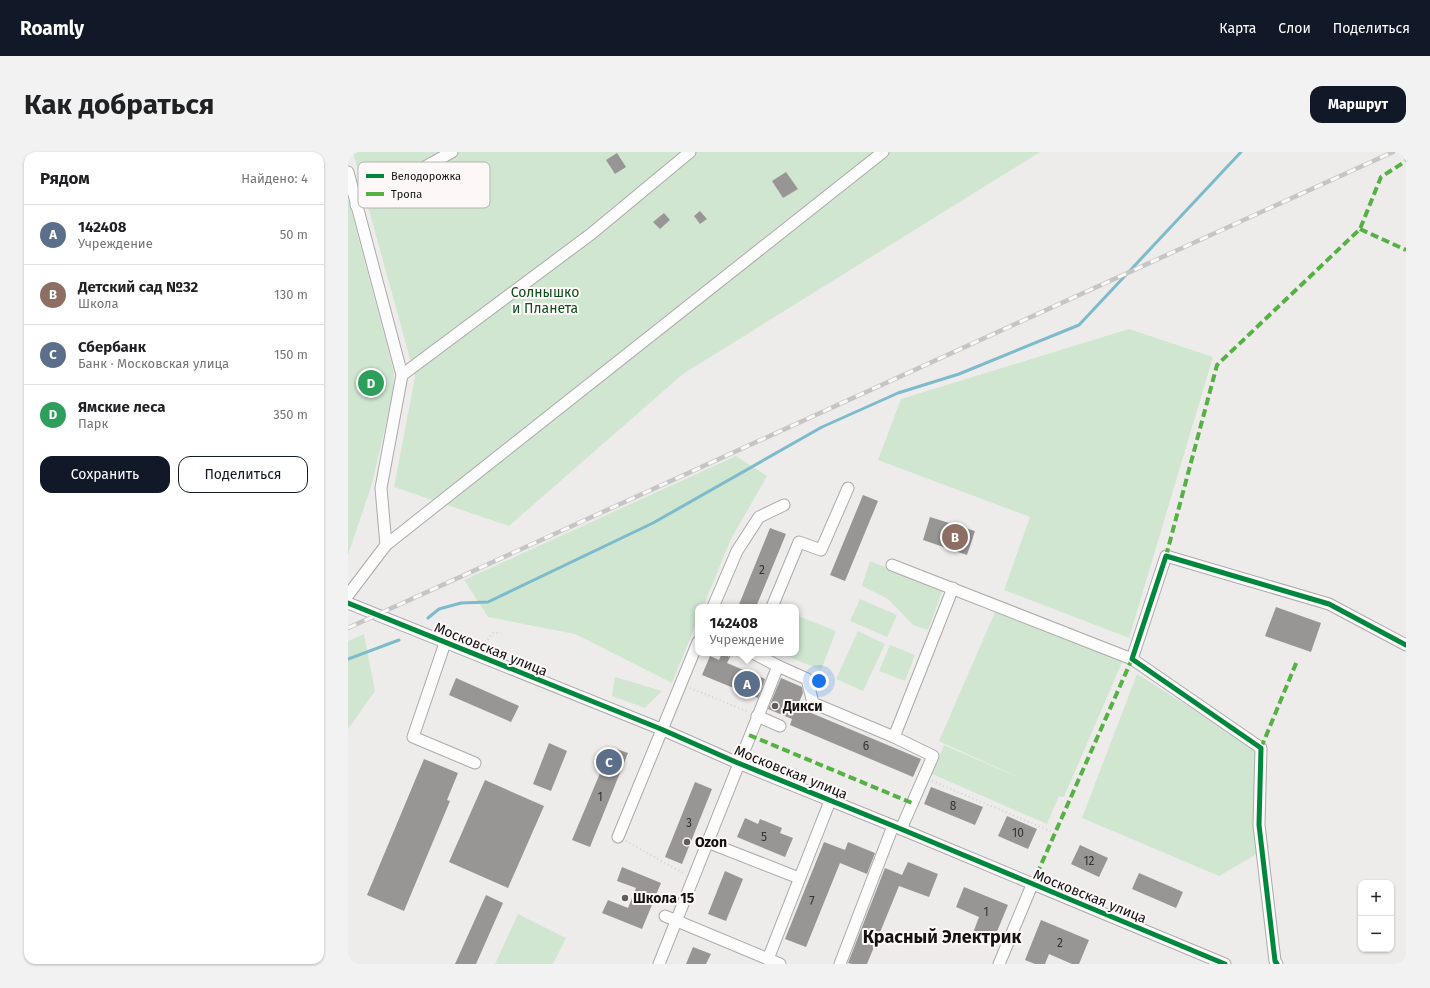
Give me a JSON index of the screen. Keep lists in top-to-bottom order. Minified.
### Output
{"streets":{"street":["Московская улица"]},"districts":["Красный Электрик"],"parks":["Солнышко и Планета"],"places":["Дикси","Ozon","Школа 15"],"house_numbers":["2","6","1","8","3","10","5","12","7","1","2"],"legend":["Велодорожка","Тропа"],"page":{"header":"Roamly","nav":["Карта","Слои","Поделиться"],"buttons":["Маршрут",["Сохранить","Поделиться"]],"title":"Как добраться","heading":["Рядом","Найдено: 4"],"list":[{"mark":"A","name":"142408","note":"Учреждение","value":"50 m"},{"mark":"B","name":"Детский сад №32","note":"Школа","value":"130 m"},{"mark":"C","name":"Сбербанк","note":"Банк · Московская улица","value":"150 m"},{"mark":"D","name":"Ямские леса","note":"Парк","value":"350 m"}],"pins":["D","B","A","C"],"popup":["142408","Учреждение"],"map_buttons":["+","−"]}}
